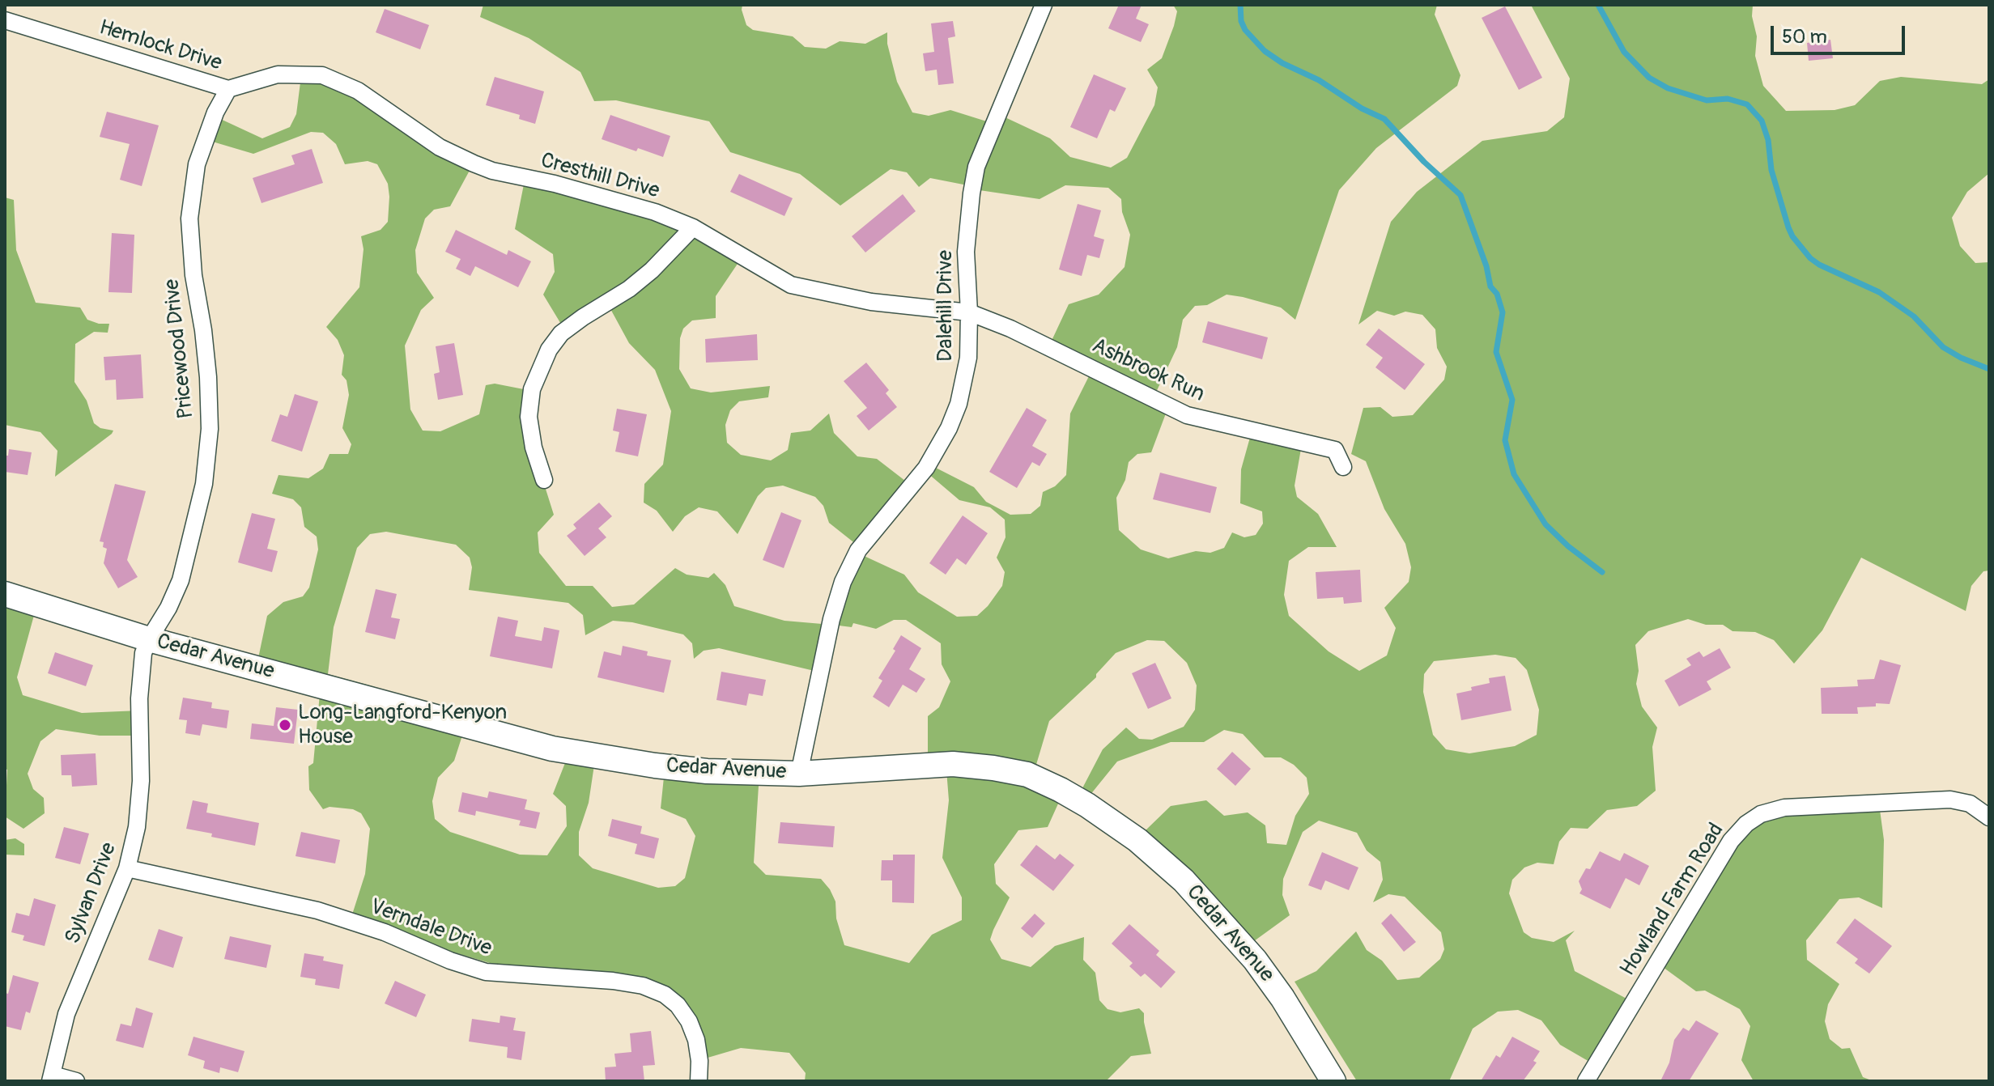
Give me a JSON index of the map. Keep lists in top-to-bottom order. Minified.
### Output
{"streets":{"street":["Hemlock Drive","Cresthill Drive","Dalehill Drive","Pricewood Drive","Ashbrook Run","Cedar Avenue","Sylvan Drive","Howland Farm Road","Verndale Drive"]},"crossings":[["Hemlock Drive","Cresthill Drive"],["Hemlock Drive","Pricewood Drive"],["Cresthill Drive","Dalehill Drive"],["Cresthill Drive","Pricewood Drive"],["Cresthill Drive","Ashbrook Run"],["Dalehill Drive","Ashbrook Run"],["Dalehill Drive","Cedar Avenue"],["Pricewood Drive","Cedar Avenue"],["Pricewood Drive","Sylvan Drive"],["Cedar Avenue","Sylvan Drive"],["Sylvan Drive","Verndale Drive"]],"places":["Long-Langford-Kenyon House"],"scale_bar":"50 m"}
